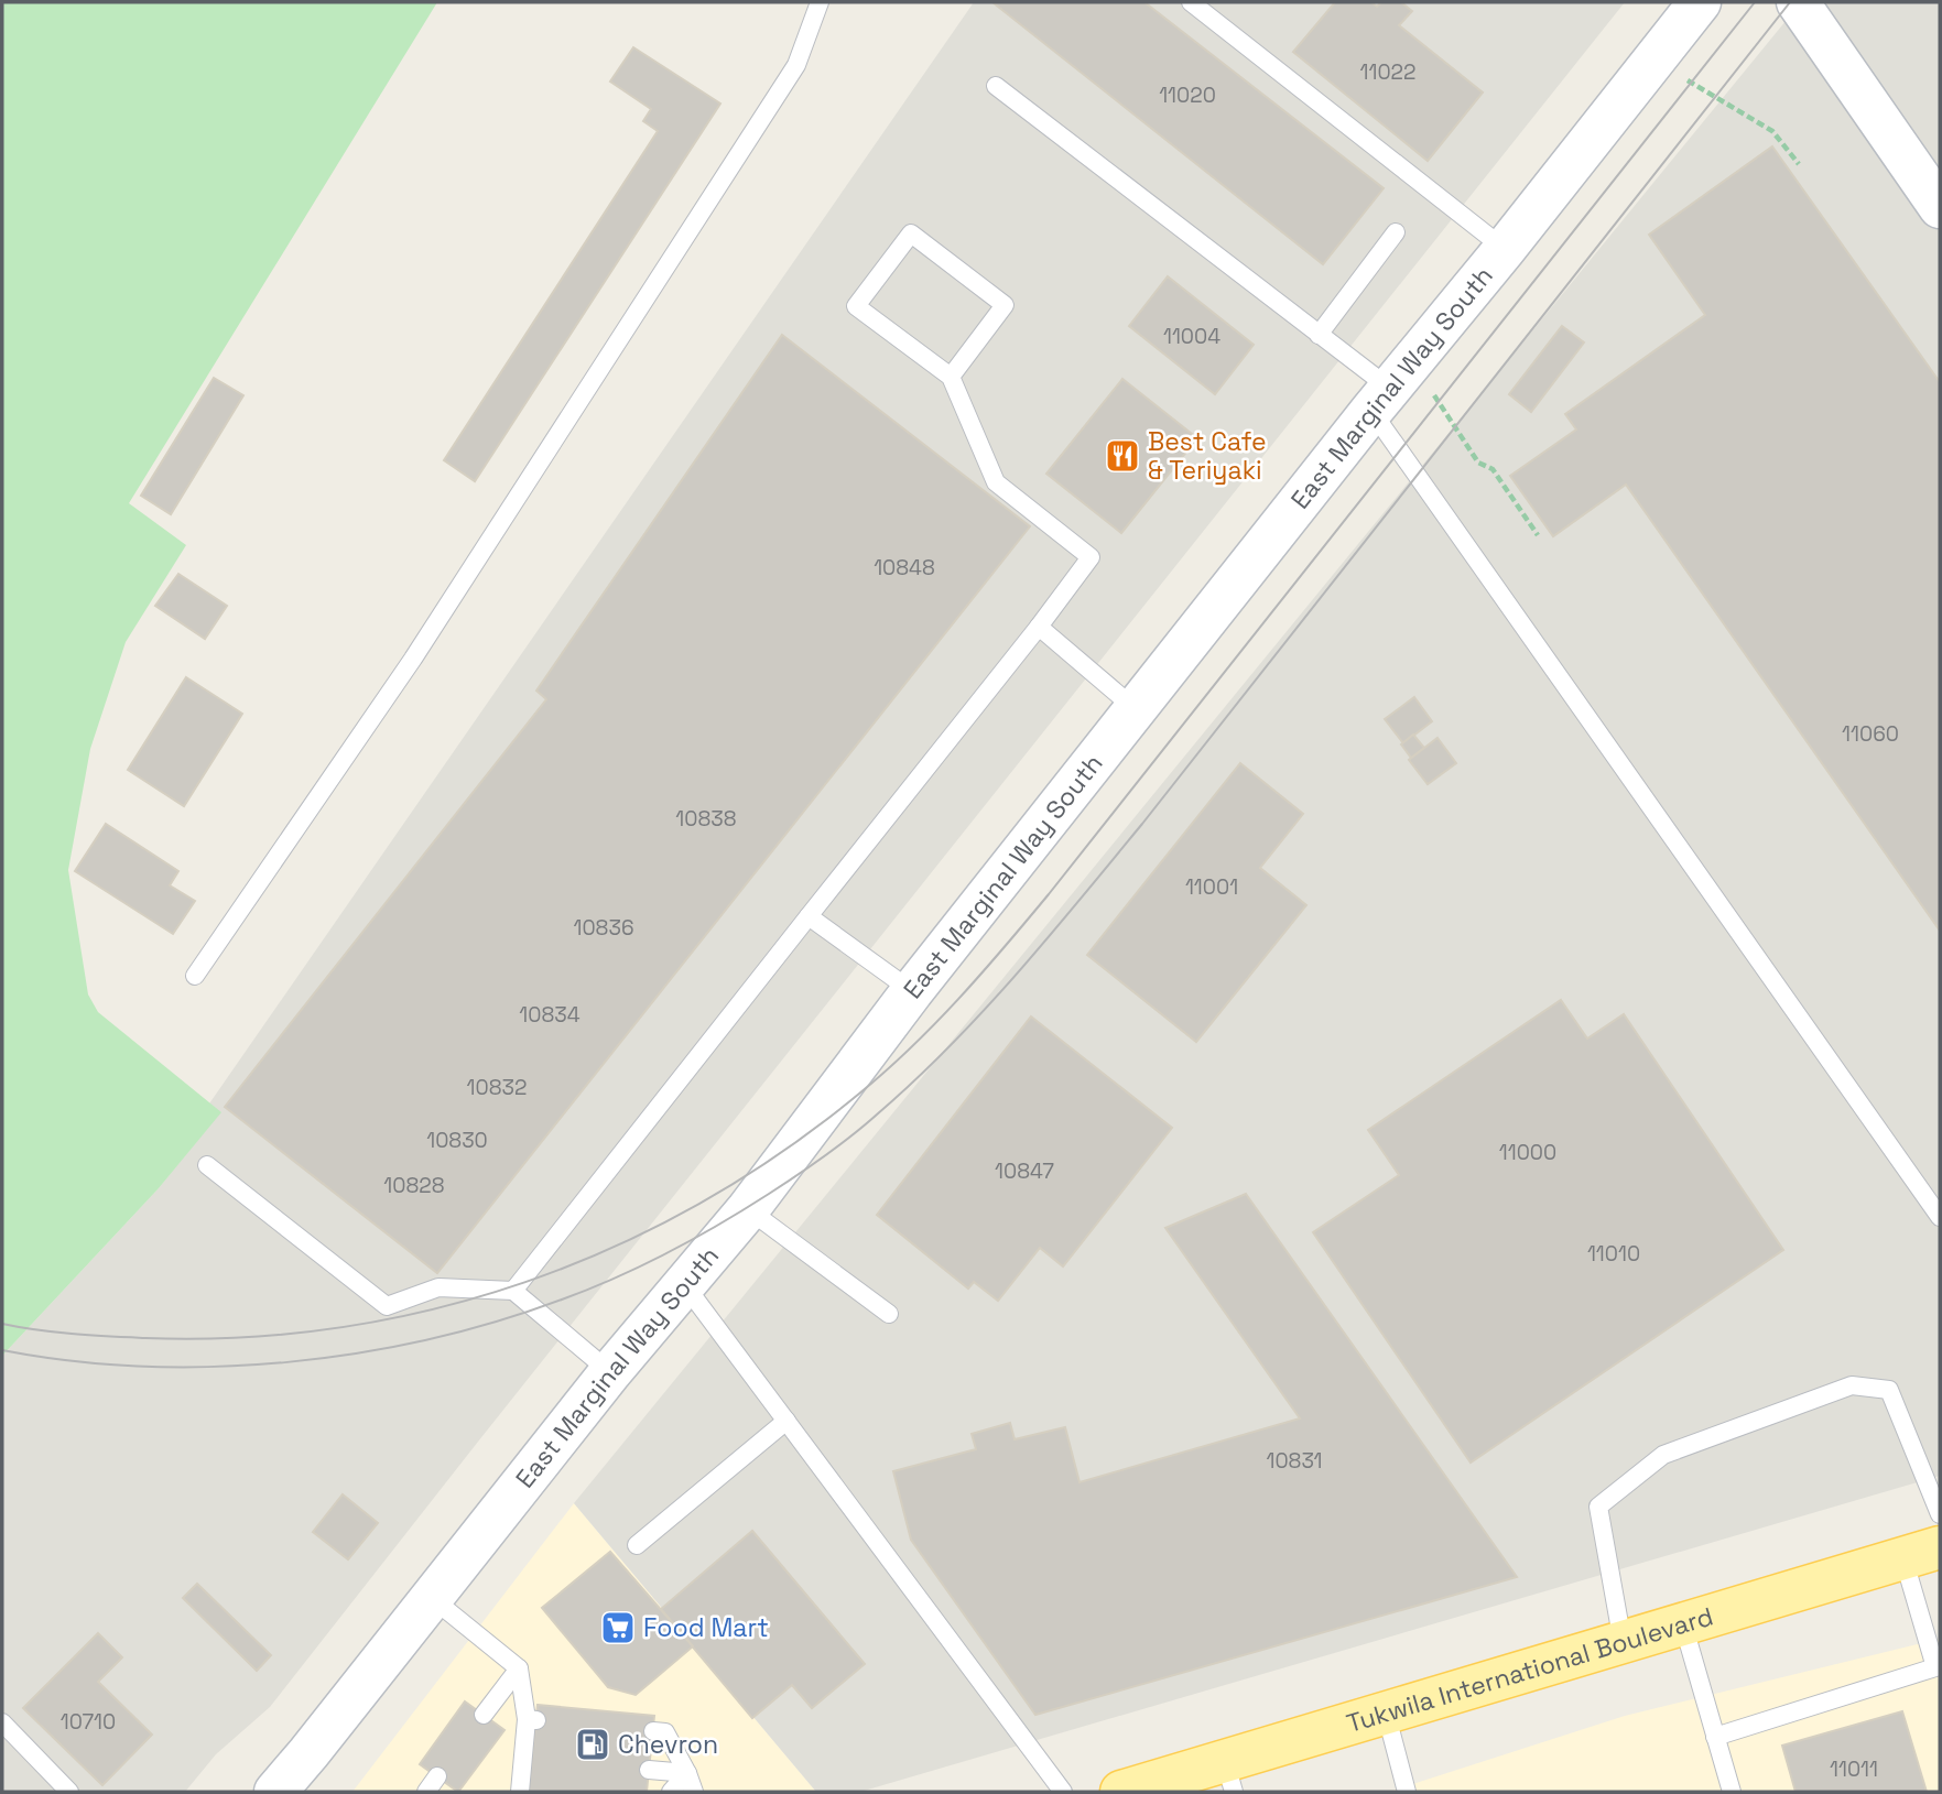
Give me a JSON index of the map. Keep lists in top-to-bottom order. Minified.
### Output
{"streets":{"main road":["Tukwila International Boulevard"],"street":["East Marginal Way South"]},"places":{"restaurant":["Best Cafe & Teriyaki"],"supermarket":["Food Mart"],"fuel station":["Chevron"]},"house_numbers":["11022","11020","11004","10848","11060","10838","11001","10836","10834","10832","10830","11000","10847","10828","11010","10831","10710","11011"]}
